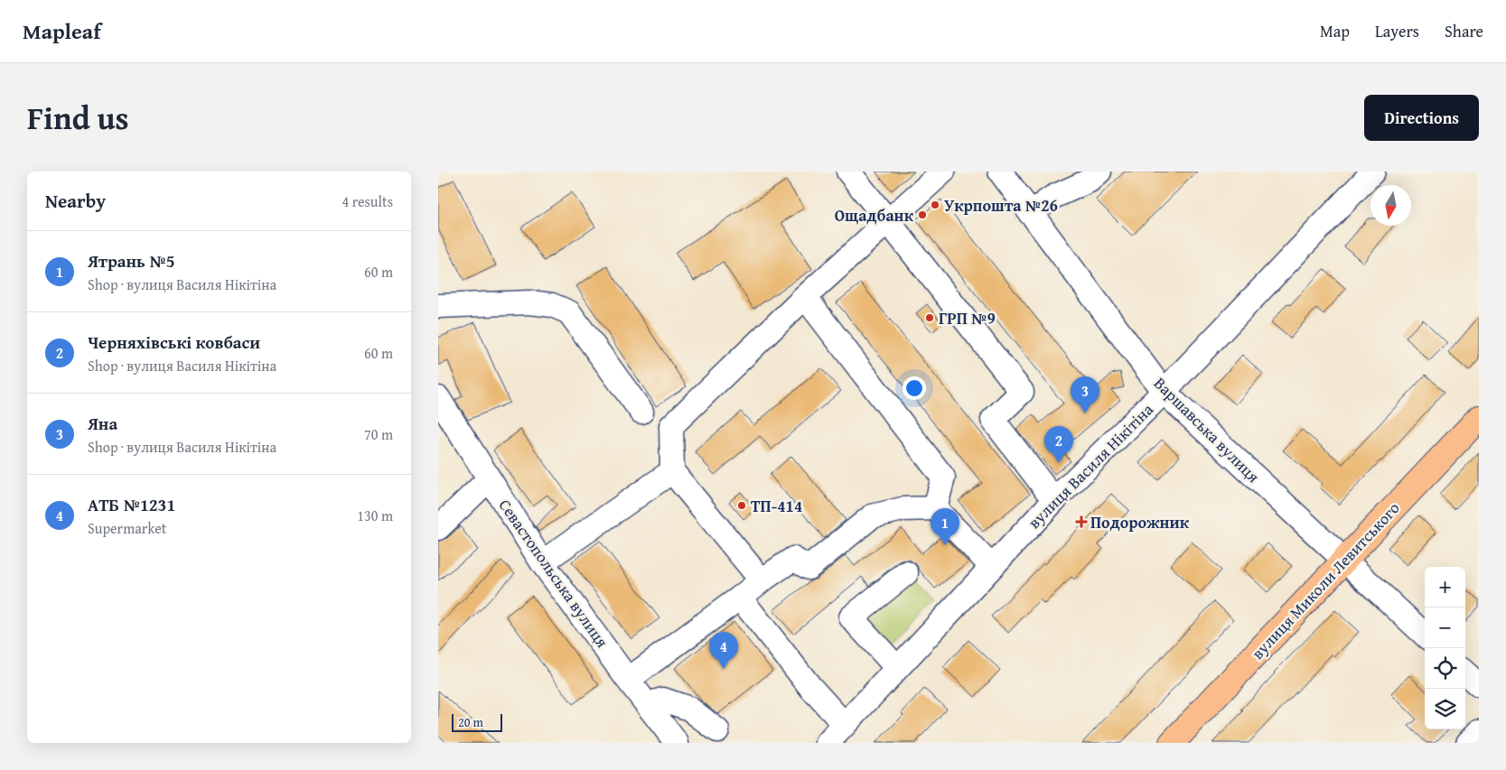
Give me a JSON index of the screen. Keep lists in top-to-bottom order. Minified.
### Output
{"streets":{"main road":["вулиця Миколи Левитського"],"street":["Варшавська вулиця","вулиця Василя Нікітіна","Севастопольська вулиця"]},"crossings":[["Варшавська вулиця","вулиця Василя Нікітіна"],["Варшавська вулиця","вулиця Миколи Левитського"]],"places":{"other":["Укрпошта №26","Ощадбанк","ГРП №9","ТП-414"],"health":["Подорожник"]},"scale_bar":"20 m","north":"bottom","page":{"header":"Mapleaf","nav":["Map","Layers","Share"],"title":"Find us","buttons":"Directions","heading":["Nearby","4 results"],"list":[{"mark":"1","name":"Ятрань №5","note":"Shop · вулиця Василя Нікітіна","value":"60 m"},{"mark":"2","name":"Черняхівські ковбаси","note":"Shop · вулиця Василя Нікітіна","value":"60 m"},{"mark":"3","name":"Яна","note":"Shop · вулиця Василя Нікітіна","value":"70 m"},{"mark":"4","name":"АТБ №1231","note":"Supermarket","value":"130 m"}],"pins":["3","2","1","4"],"map_buttons":["+","−"],"scale":"20 m"}}
